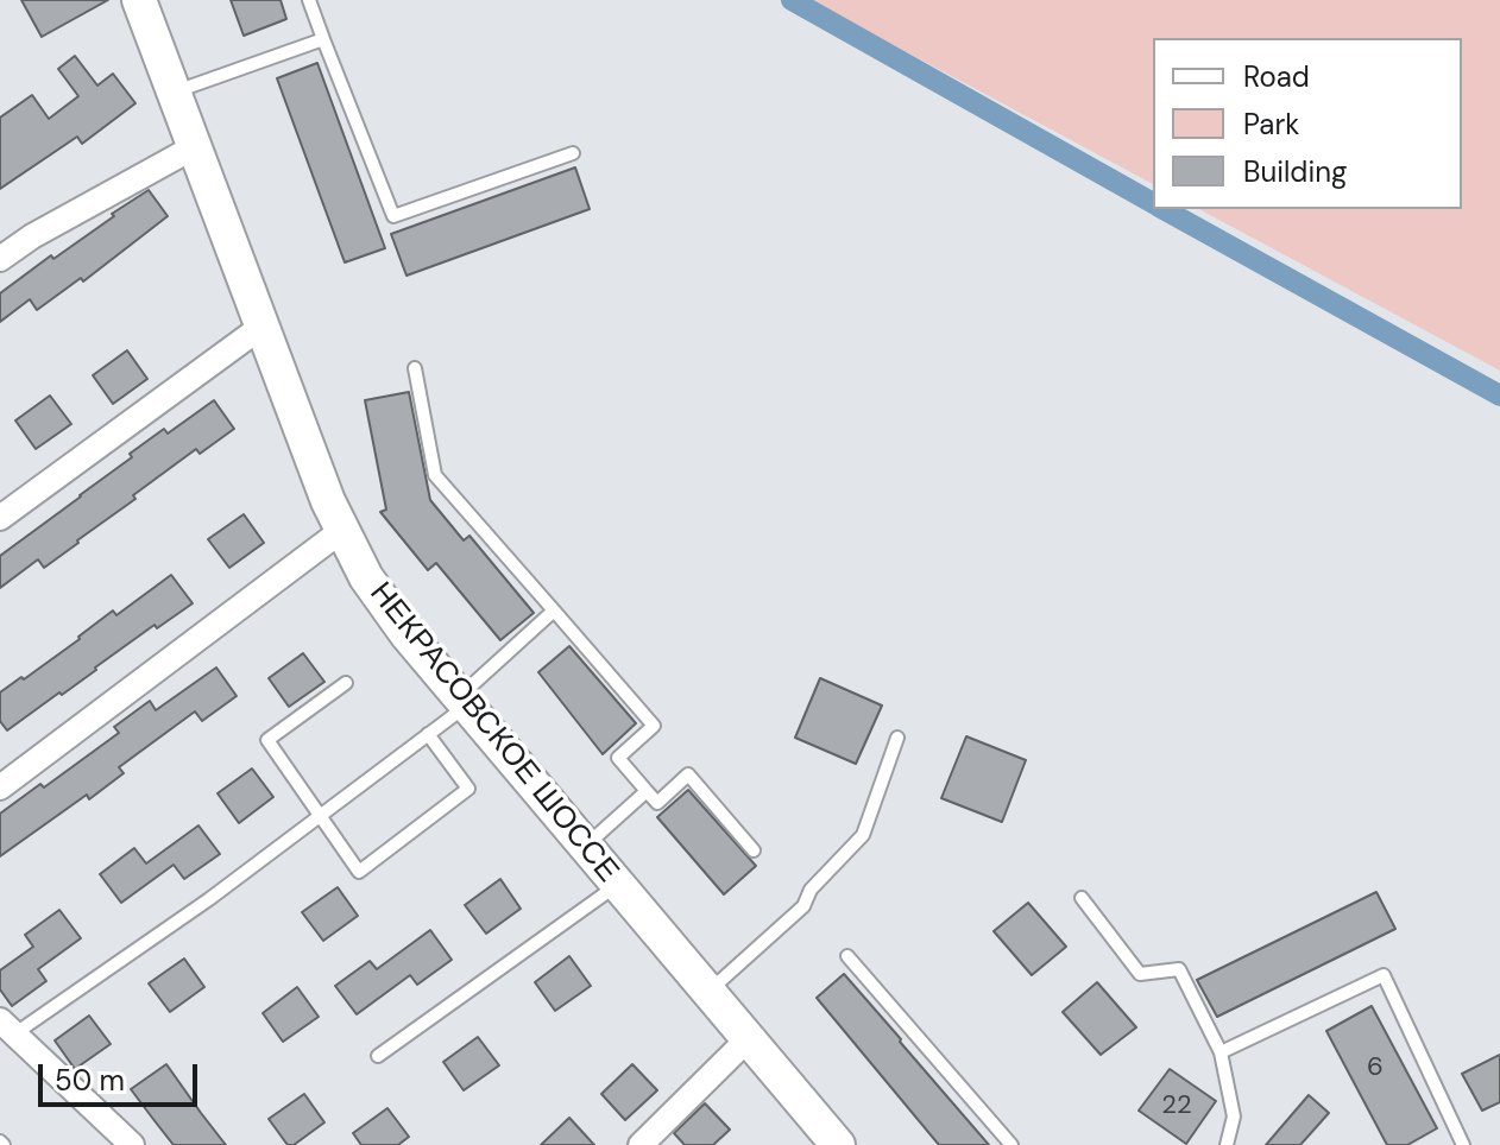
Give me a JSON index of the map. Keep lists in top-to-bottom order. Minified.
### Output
{"streets":{"main road":["НЕКРАСОВСКОЕ ШОССЕ"]},"house_numbers":["6","22"],"legend":["Road","Park","Building"],"scale_bar":"50 m"}
